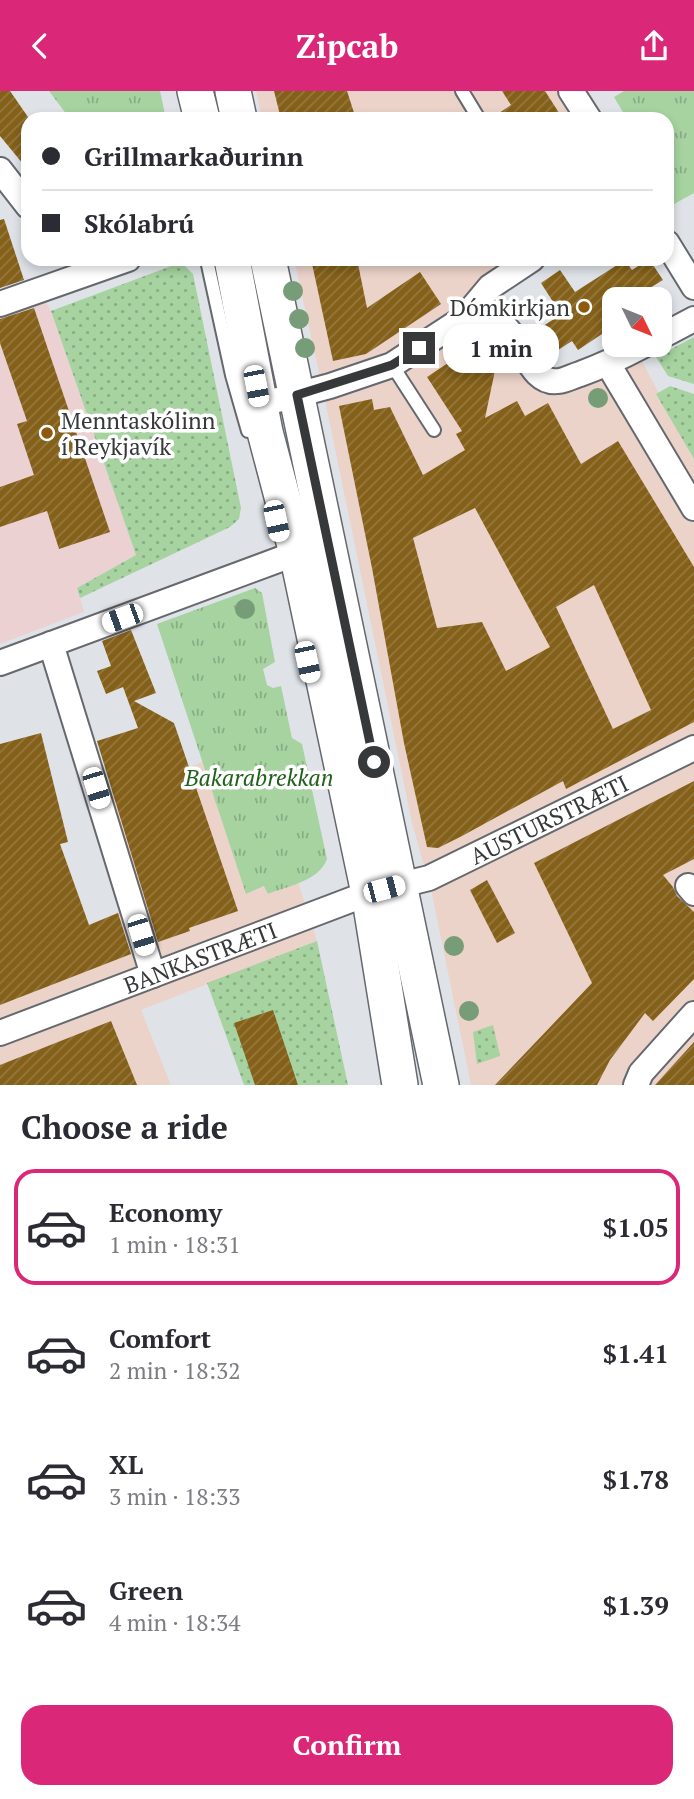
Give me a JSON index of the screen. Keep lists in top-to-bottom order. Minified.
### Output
{"streets":{"street":["AUSTURSTRÆTI","BANKASTRÆTI"]},"crossings":[["AUSTURSTRÆTI","BANKASTRÆTI"]],"parks":["Bakarabrekkan"],"places":["Dómkirkjan","Menntaskólinn í Reykjavík"],"north":"bottom right","page":{"header":"Zipcab","banner":["Grillmarkaðurinn","Skólabrú"],"bubble":"1 min","heading":"Choose a ride","list":[{"name":"Economy","note":"1 min · 18:31","value":"$1.05"},{"name":"Comfort","note":"2 min · 18:32","value":"$1.41"},{"name":"XL","note":"3 min · 18:33","value":"$1.78"},{"name":"Green","note":"4 min · 18:34","value":"$1.39"}],"buttons":"Confirm"}}
